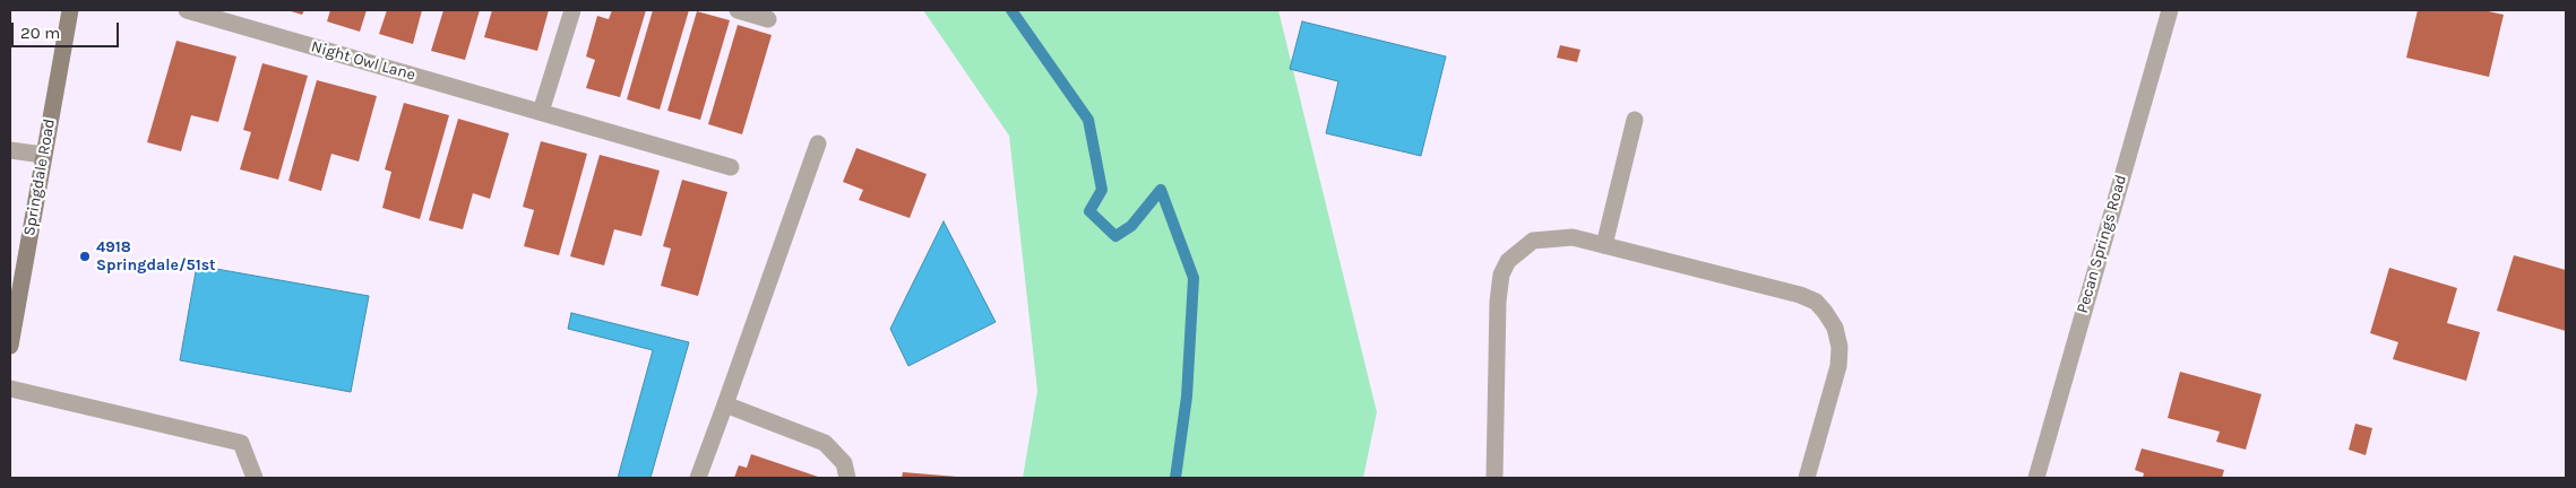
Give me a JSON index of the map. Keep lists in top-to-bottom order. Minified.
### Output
{"streets":{"main road":["Springdale Road"],"street":["Night Owl Lane","Pecan Springs Road"]},"places":["4918 Springdale/51st"],"scale_bar":"20 m"}
